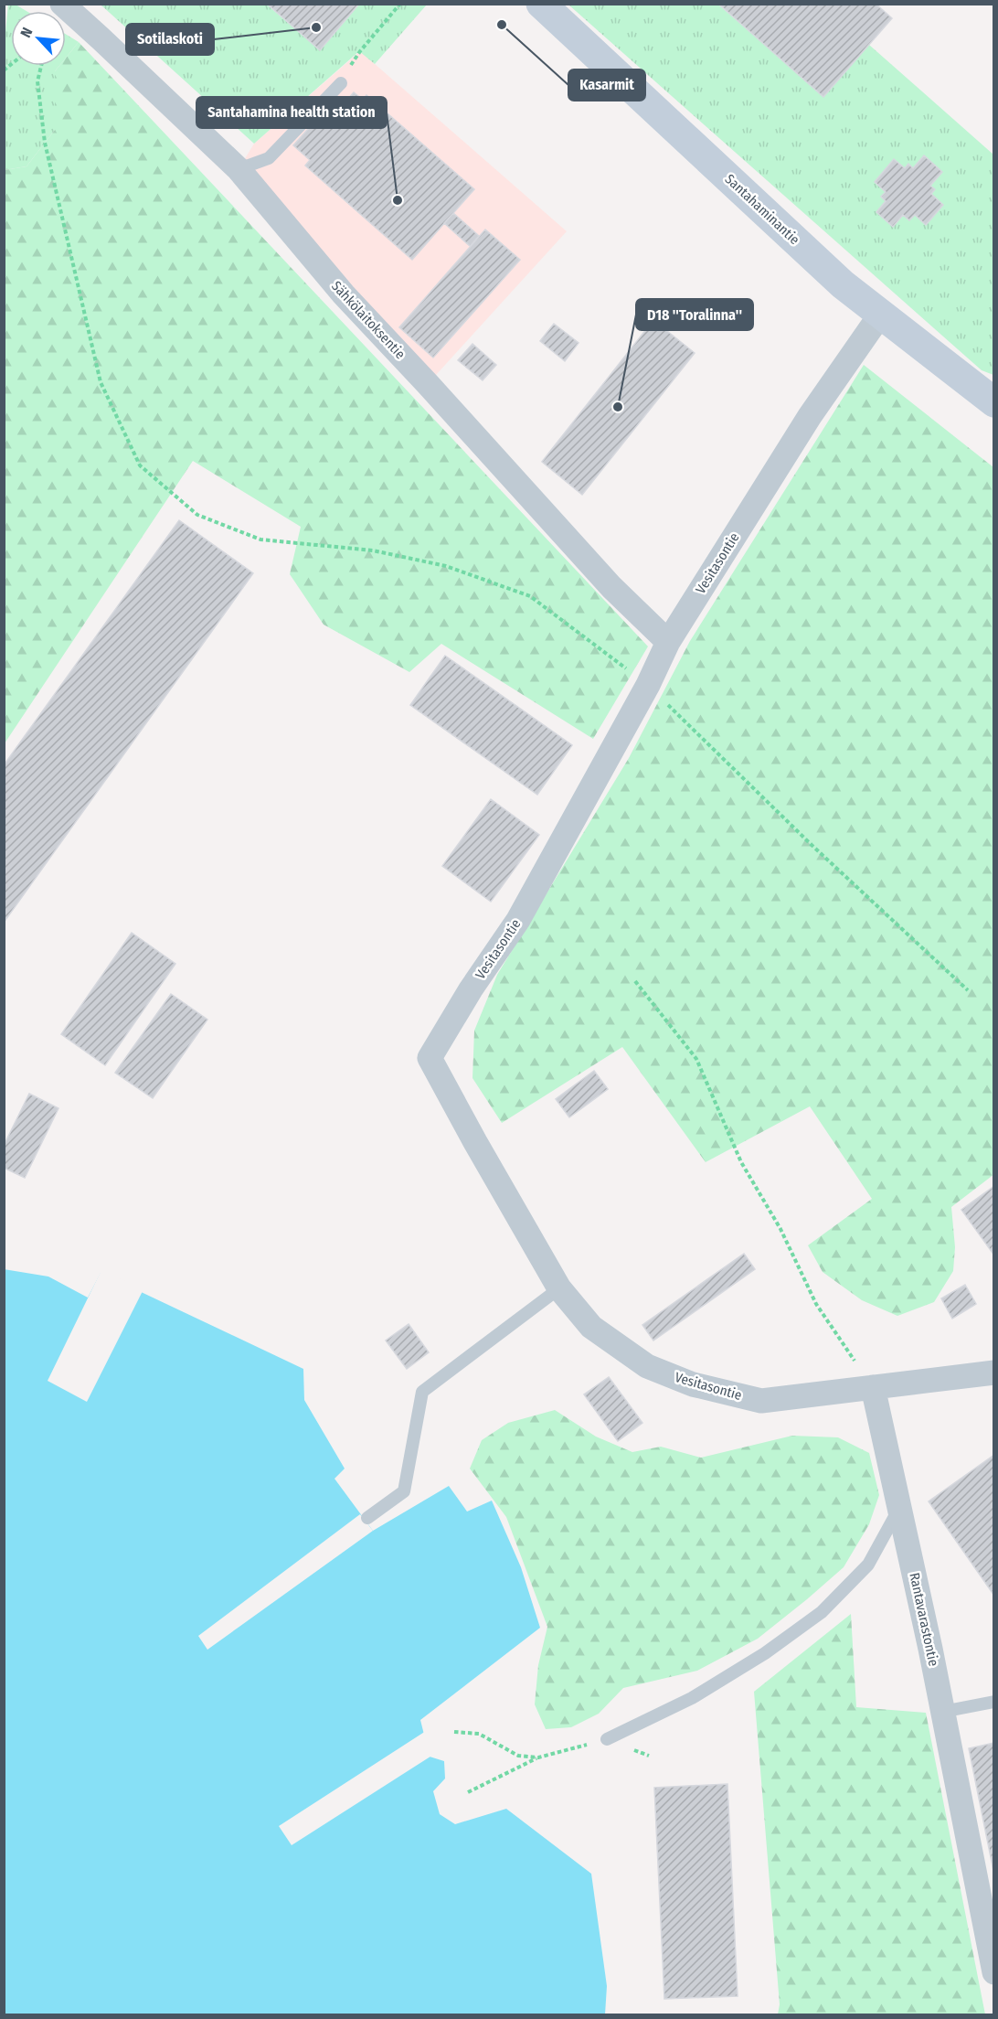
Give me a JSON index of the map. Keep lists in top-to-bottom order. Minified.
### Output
{"streets":{"main road":["Santahaminantie"],"street":["Sähkölaitoksentie","Vesitasontie","Rantavarastontie"]},"crossings":[["Santahaminantie","Vesitasontie"],["Sähkölaitoksentie","Vesitasontie"],["Vesitasontie","Rantavarastontie"]],"places":["Kasarmit","Sotilaskoti","Santahamina health station","D18 ''Toralinna''"],"north":"top left"}
